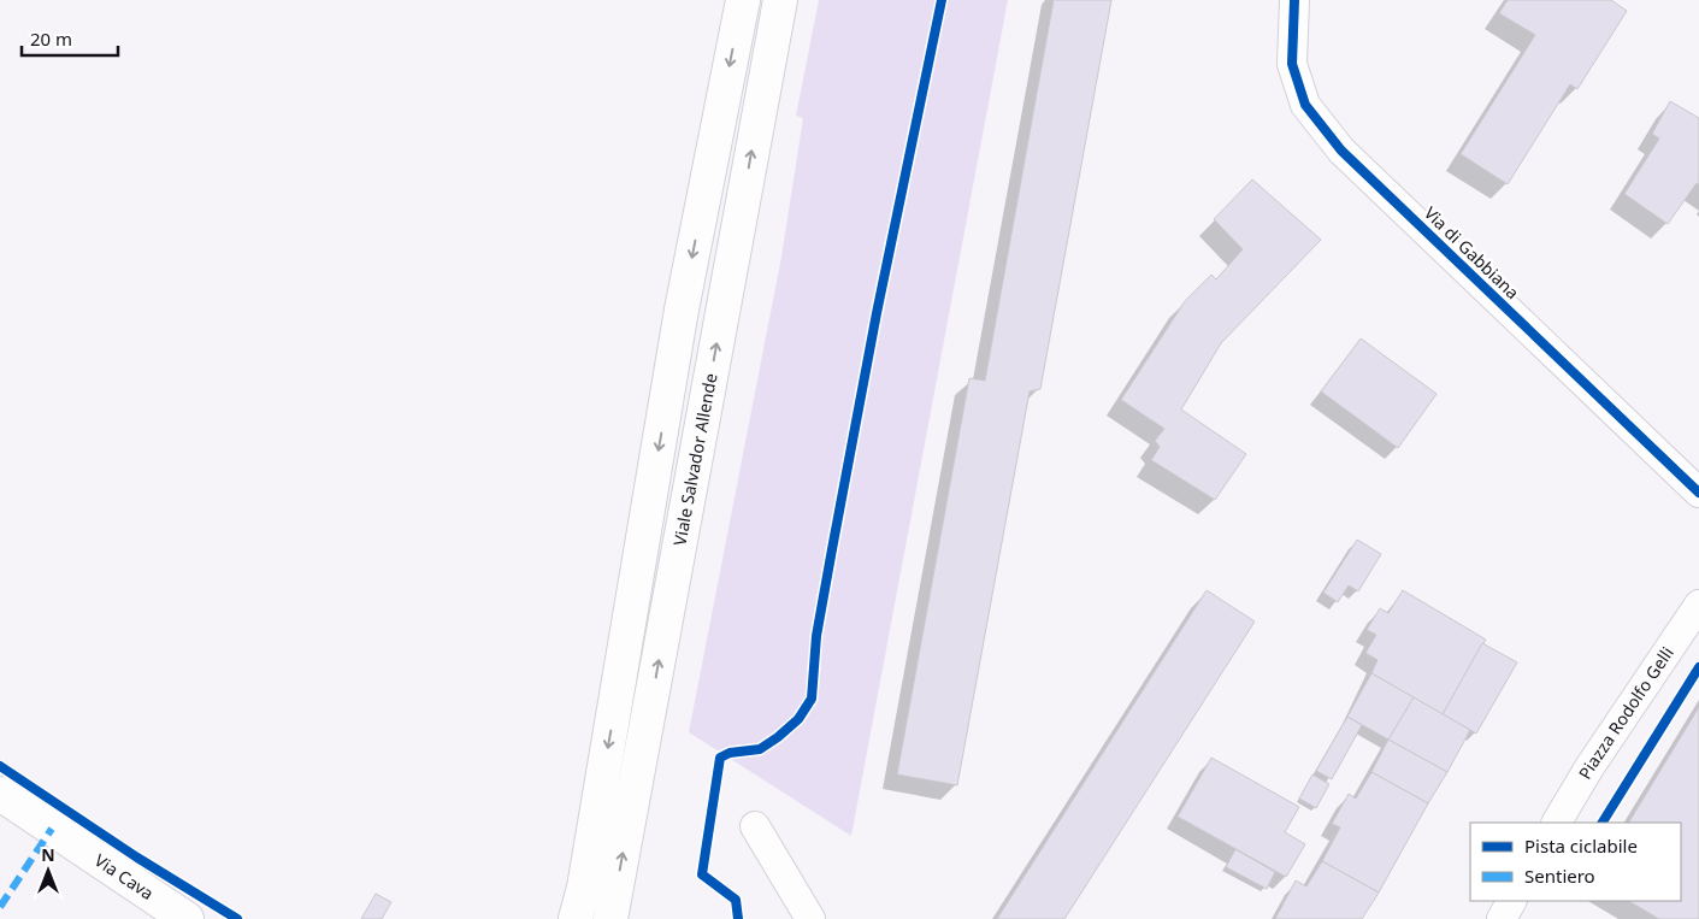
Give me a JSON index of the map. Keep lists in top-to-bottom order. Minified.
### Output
{"streets":{"main road":["Viale Salvador Allende","Via Cava"],"street":["Via di Gabbiana","Piazza Rodolfo Gelli"]},"legend":["Pista ciclabile","Sentiero"],"scale_bar":"20 m","north":"top"}
